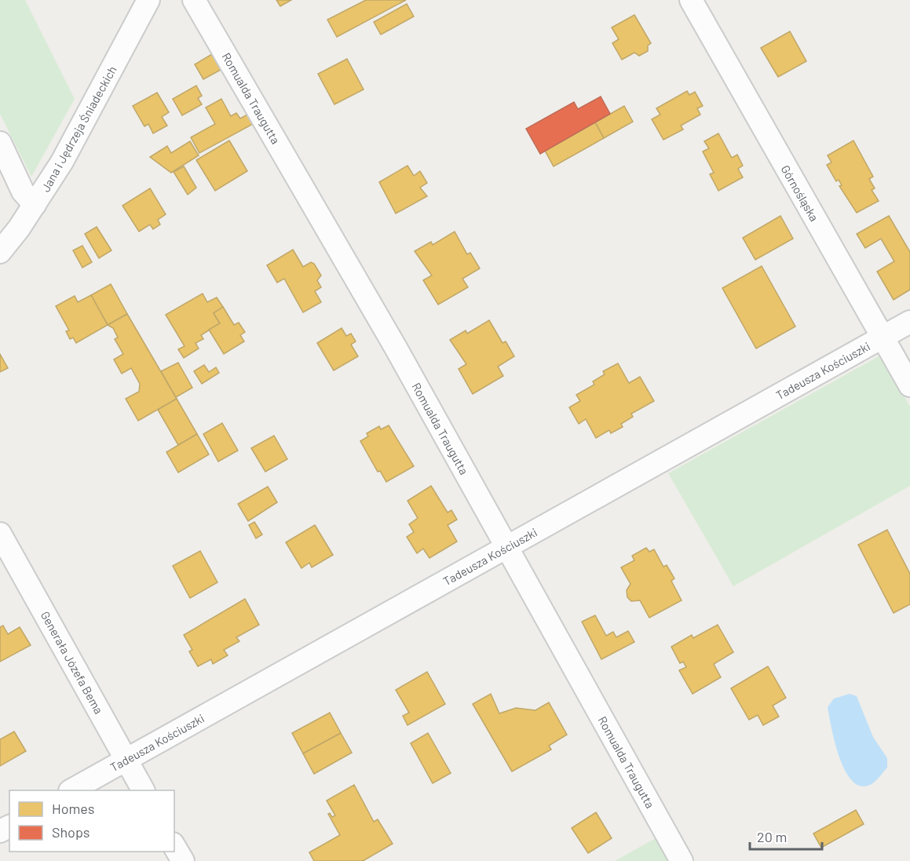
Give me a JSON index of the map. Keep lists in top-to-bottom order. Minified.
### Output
{"streets":{"street":["Romualda Traugutta","Jana i Jędrzeja Śniadeckich","Górnośląska","Tadeusza Kościuszki","Generała Józefa Bema"]},"crossings":[["Romualda Traugutta","Tadeusza Kościuszki"],["Górnośląska","Tadeusza Kościuszki"],["Tadeusza Kościuszki","Generała Józefa Bema"]],"legend":["Homes","Shops"],"scale_bar":"20 m"}
